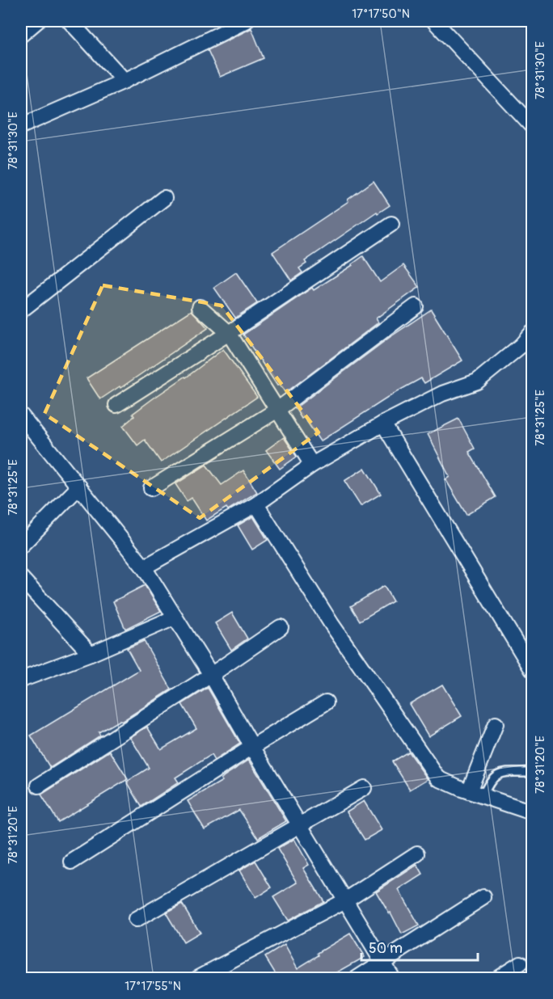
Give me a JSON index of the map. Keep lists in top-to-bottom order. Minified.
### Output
{"scale_bar":"50 m","coordinates":["17°17'50\"N","78°31'30\"E","78°31'25\"E","78°31'20\"E","17°17'55\"N"]}
